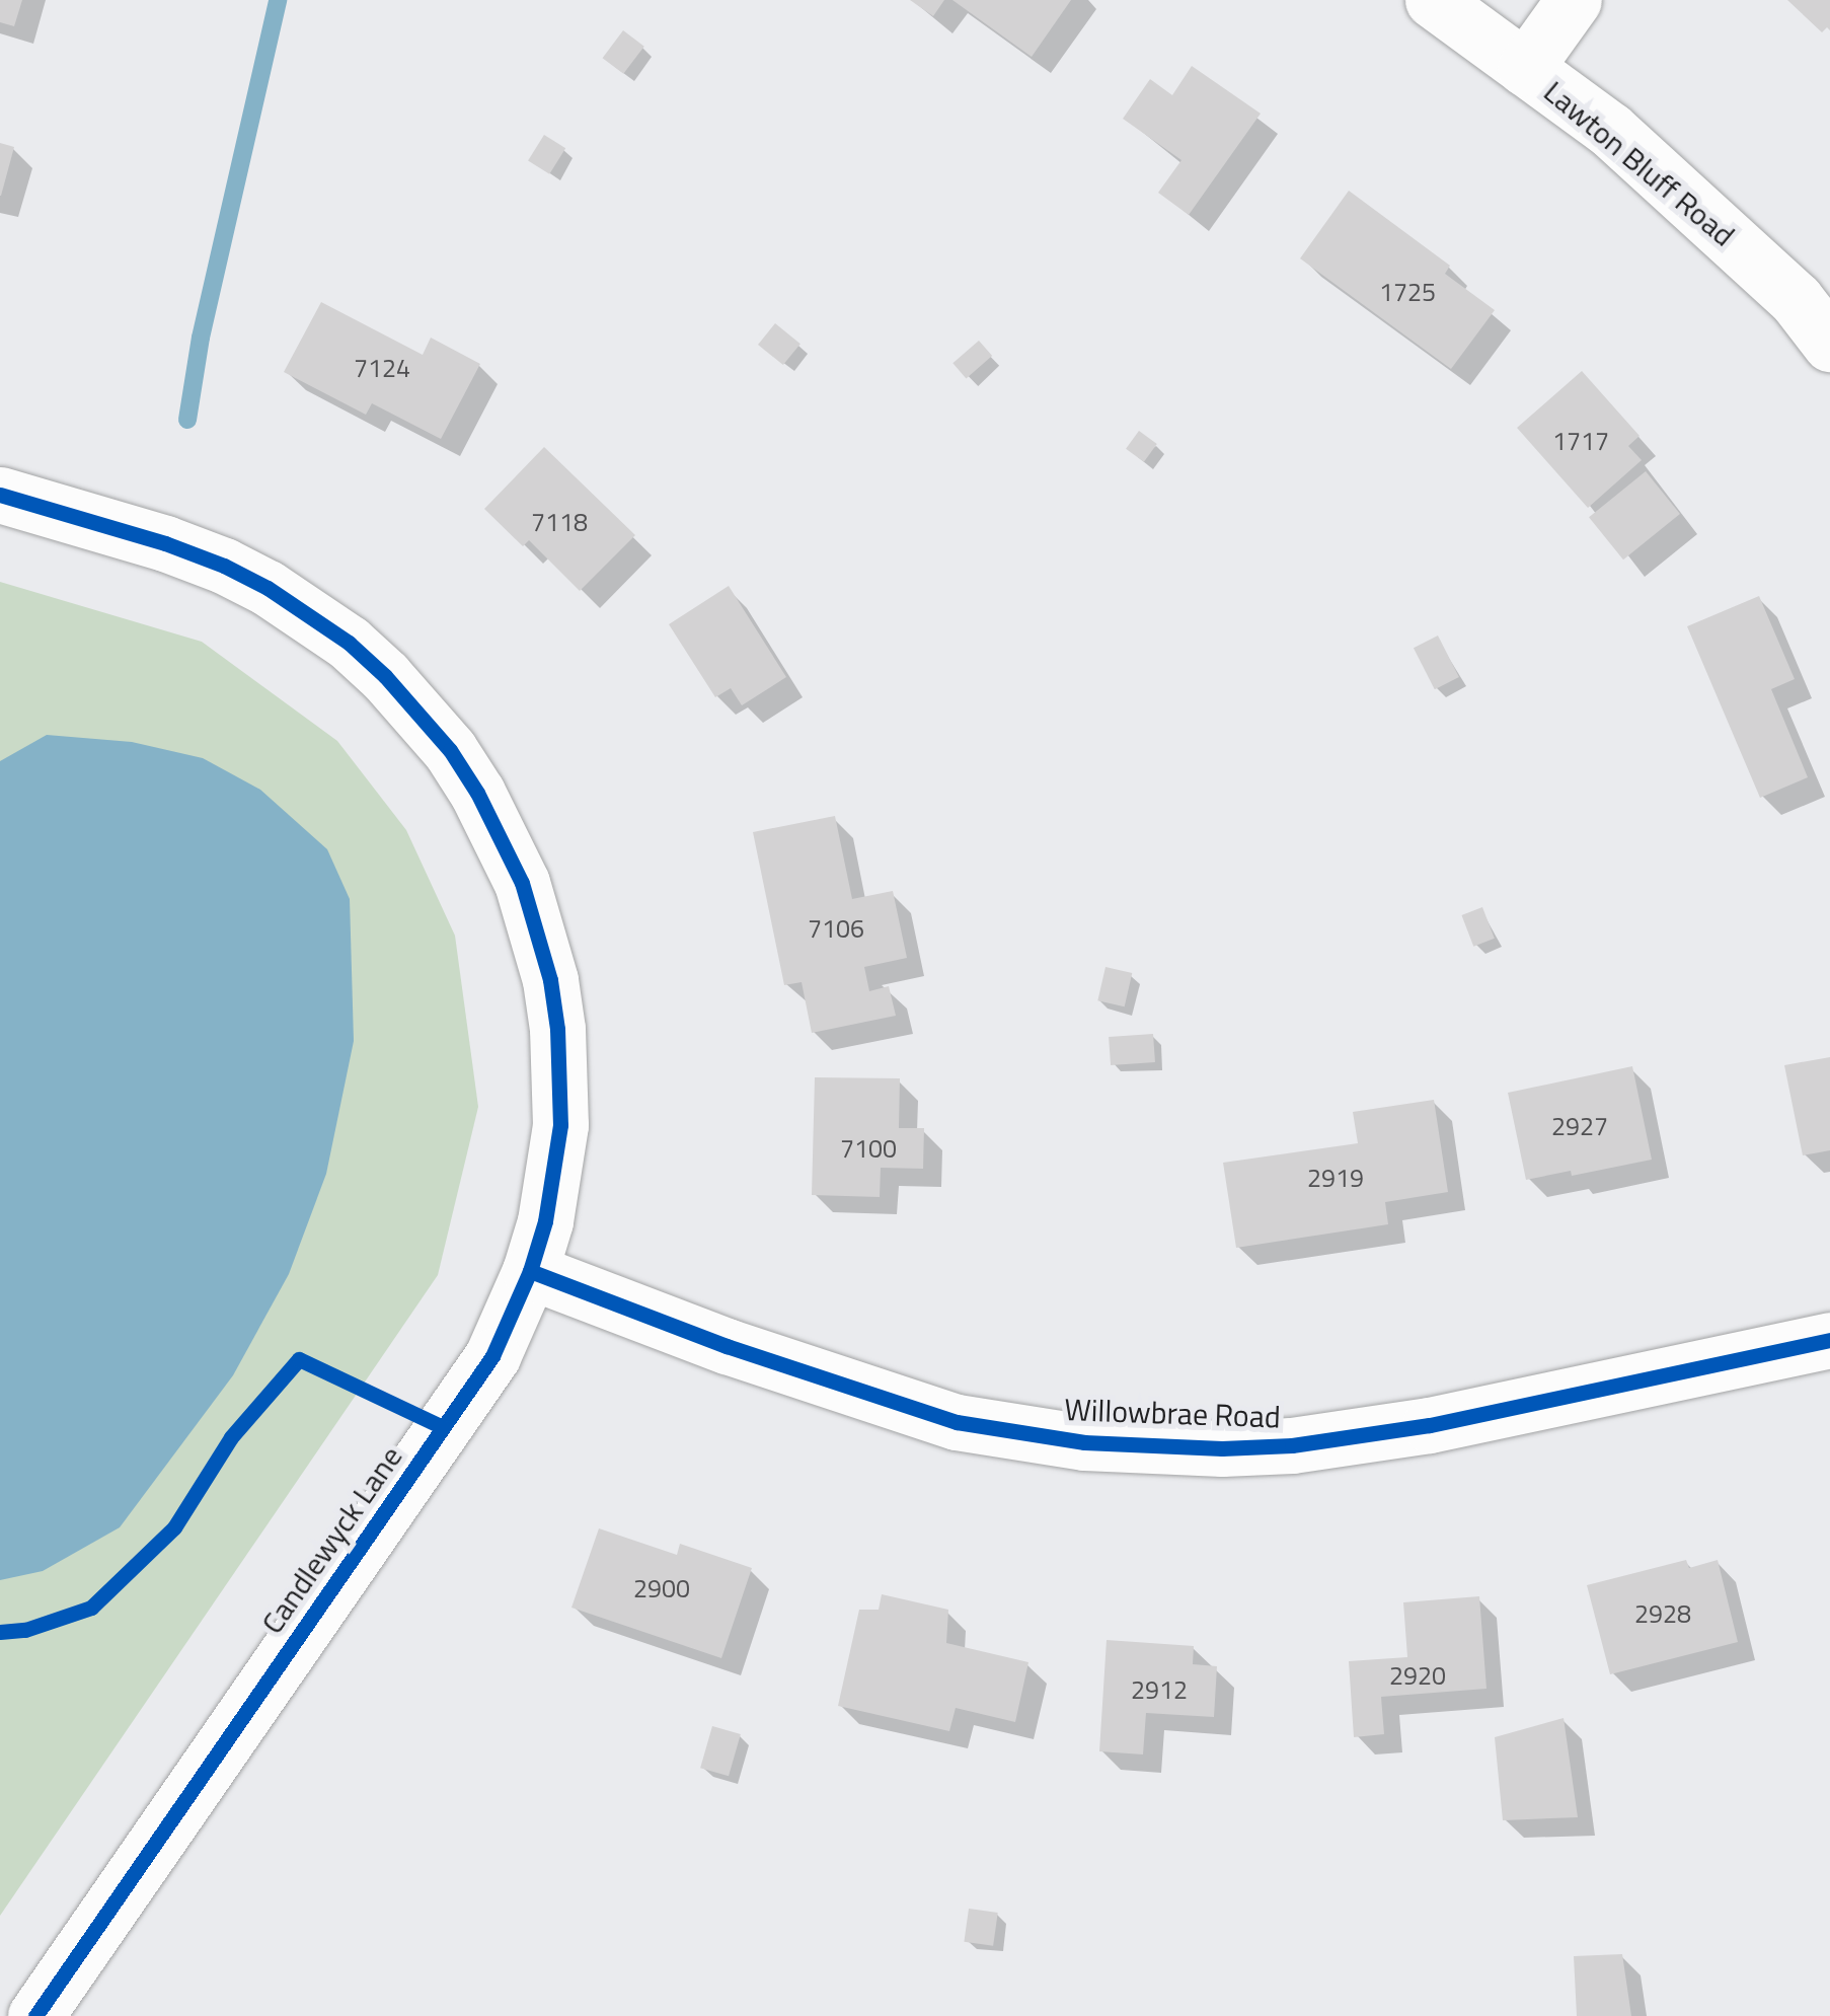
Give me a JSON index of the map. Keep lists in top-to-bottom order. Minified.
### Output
{"streets":{"street":["Lawton Bluff Road","Willowbrae Road","Candlewyck Lane"]},"crossings":[["Willowbrae Road","Candlewyck Lane"]],"house_numbers":["1725","7124","1717","7118","7106","2927","7100","2919","2900","2928","2920","2912"]}
